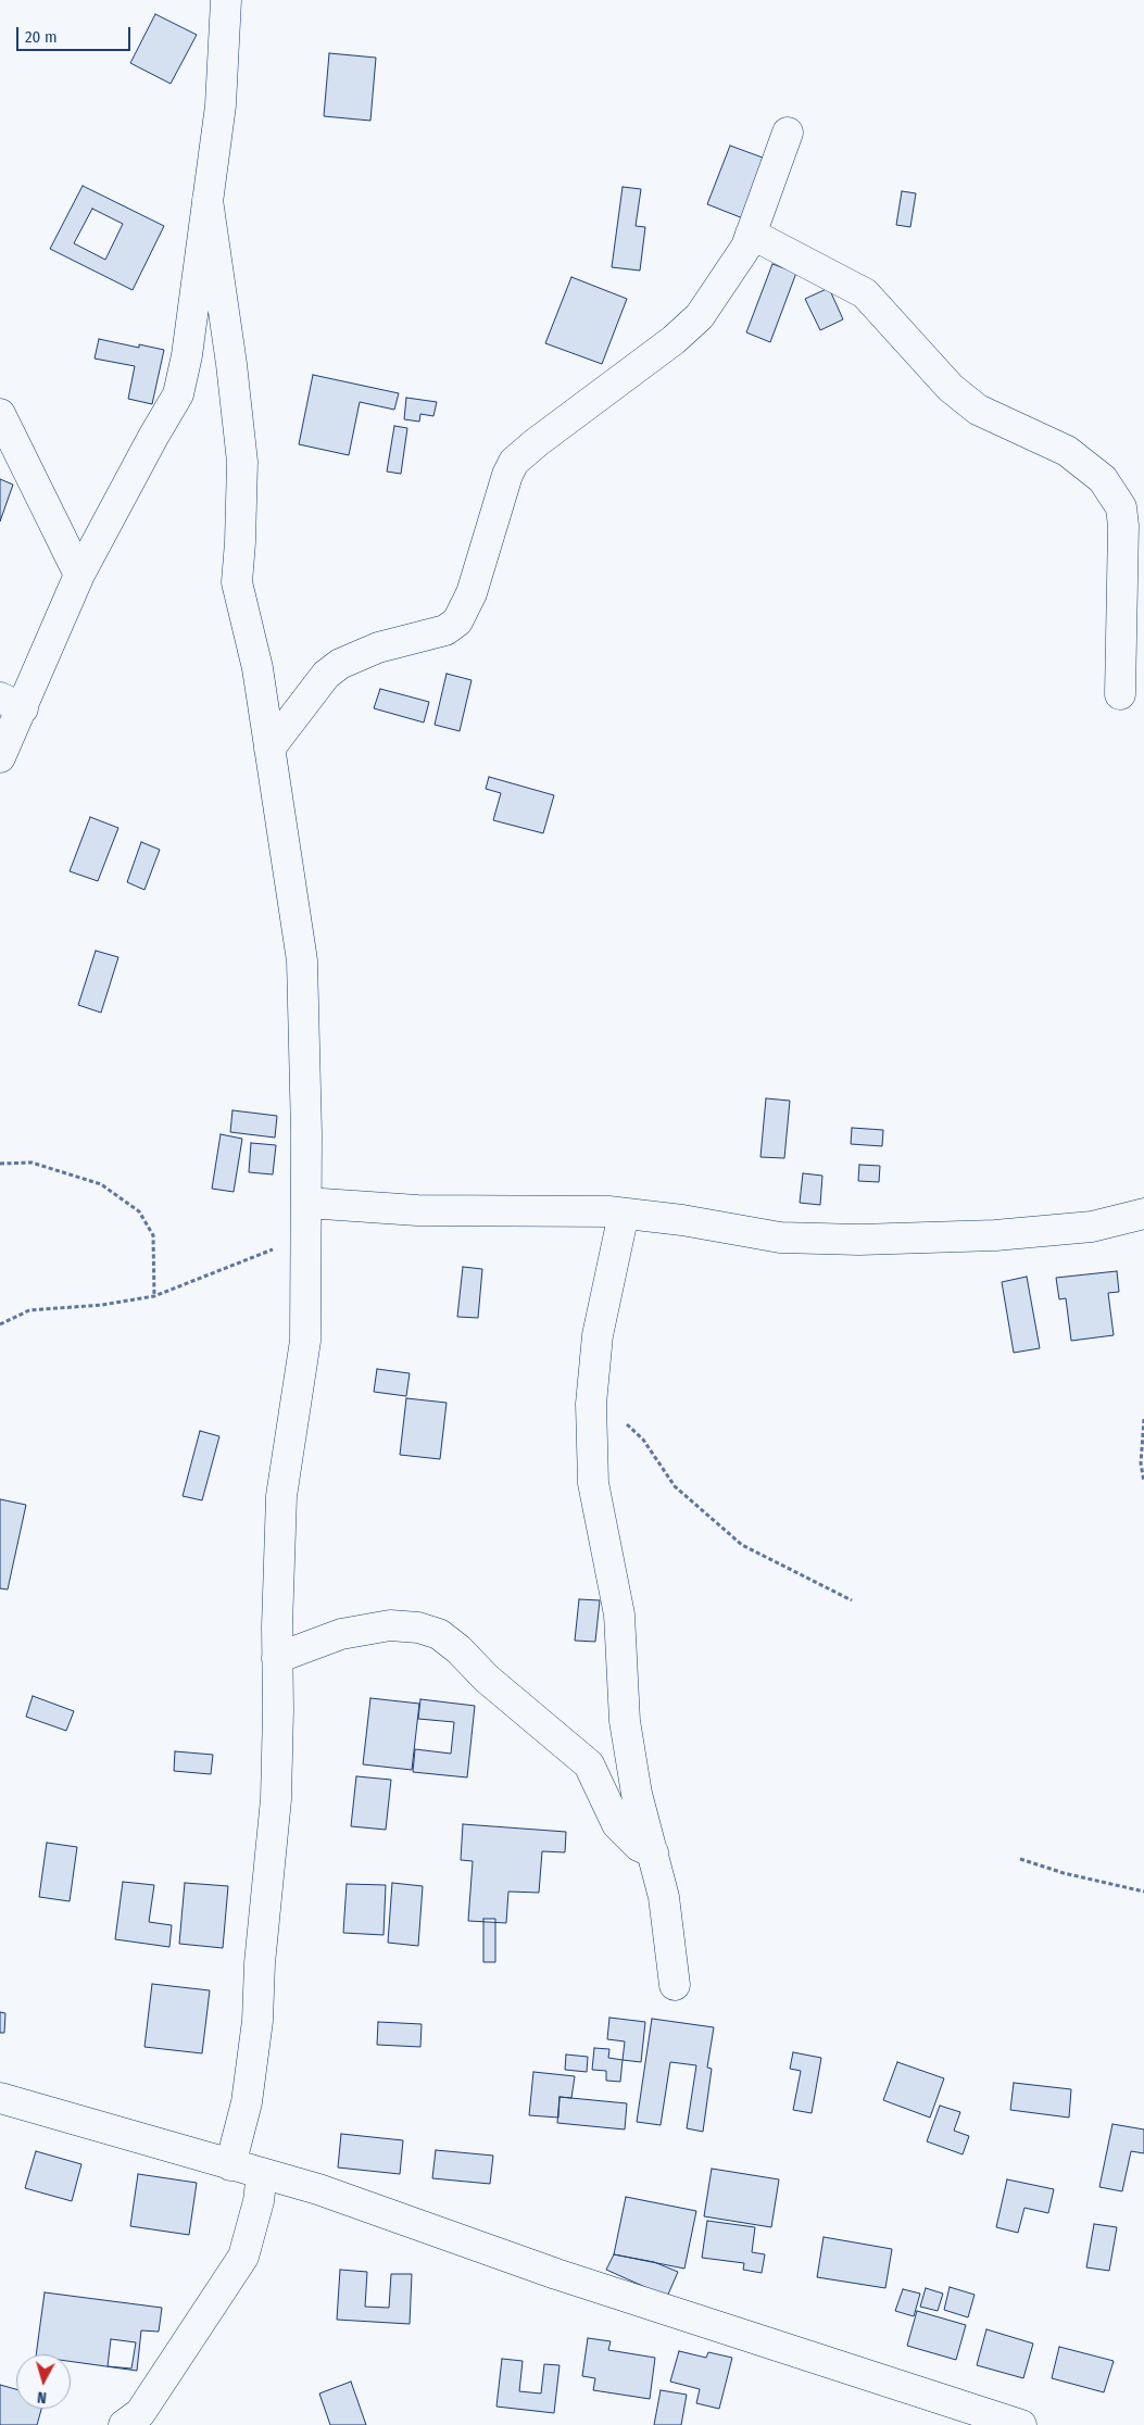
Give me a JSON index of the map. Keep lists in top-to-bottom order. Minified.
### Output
{"scale_bar":"20 m","north":"bottom"}
